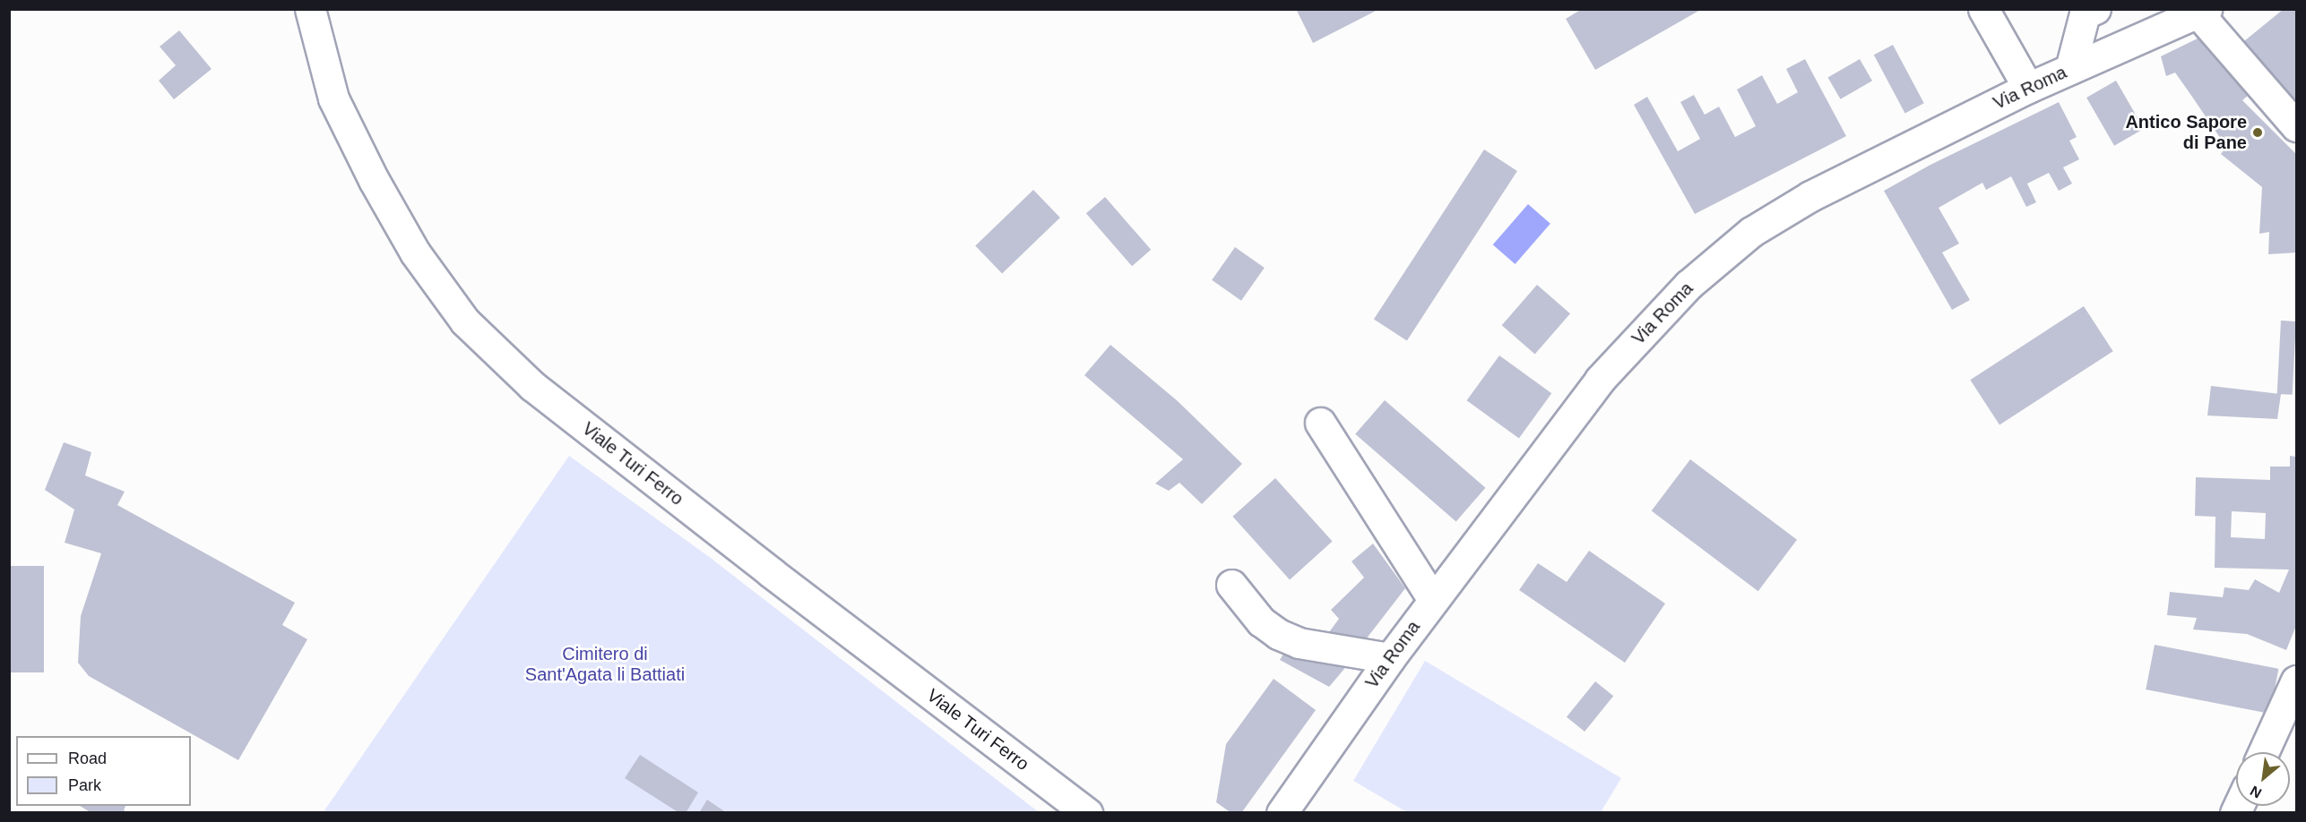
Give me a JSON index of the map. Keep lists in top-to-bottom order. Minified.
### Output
{"streets":{"main road":["Via Roma","Viale Turi Ferro"]},"parks":["Cimitero di Sant'Agata li Battiati"],"places":["Antico Sapore di Pane"],"legend":["Road","Park"],"north":"bottom left"}
